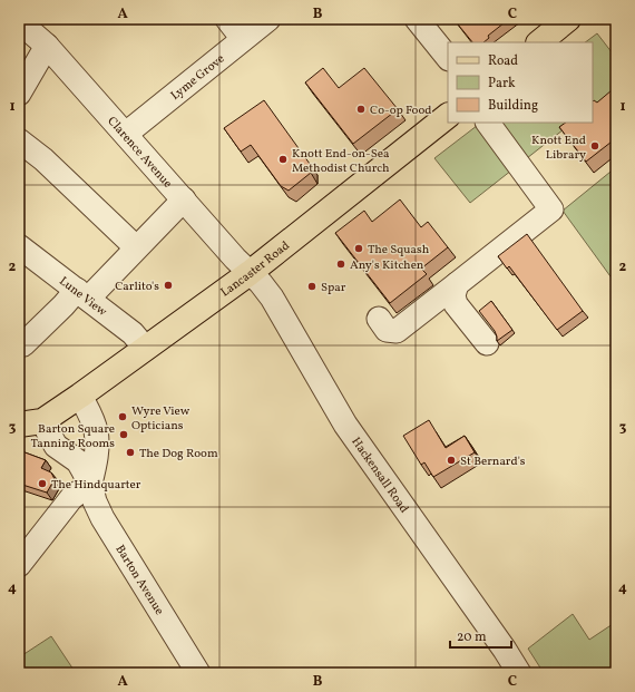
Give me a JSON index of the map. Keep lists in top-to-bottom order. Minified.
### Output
{"streets":{"main road":["Lancaster Road"],"street":["Lyme Grove","Clarence Avenue","Lune View","Hackensall Road","Barton Avenue"]},"crossings":[["Lyme Grove","Clarence Avenue"],["Clarence Avenue","Lancaster Road"],["Clarence Avenue","Hackensall Road"],["Lancaster Road","Lune View"],["Lancaster Road","Hackensall Road"],["Lancaster Road","Barton Avenue"]],"places":["Co-op Food","Knott End Library","Knott End-on-Sea Methodist Church","The Squash","Any's Kitchen","Carlito's","Spar","Wyre View Opticians","Barton Square Tanning Rooms","The Dog Room","St Bernard's","The Hindquarter"],"legend":["Road","Park","Building"],"scale_bar":"20 m","grid":{"columns":["A","B","C"],"rows":["1","2","3","4"]}}
